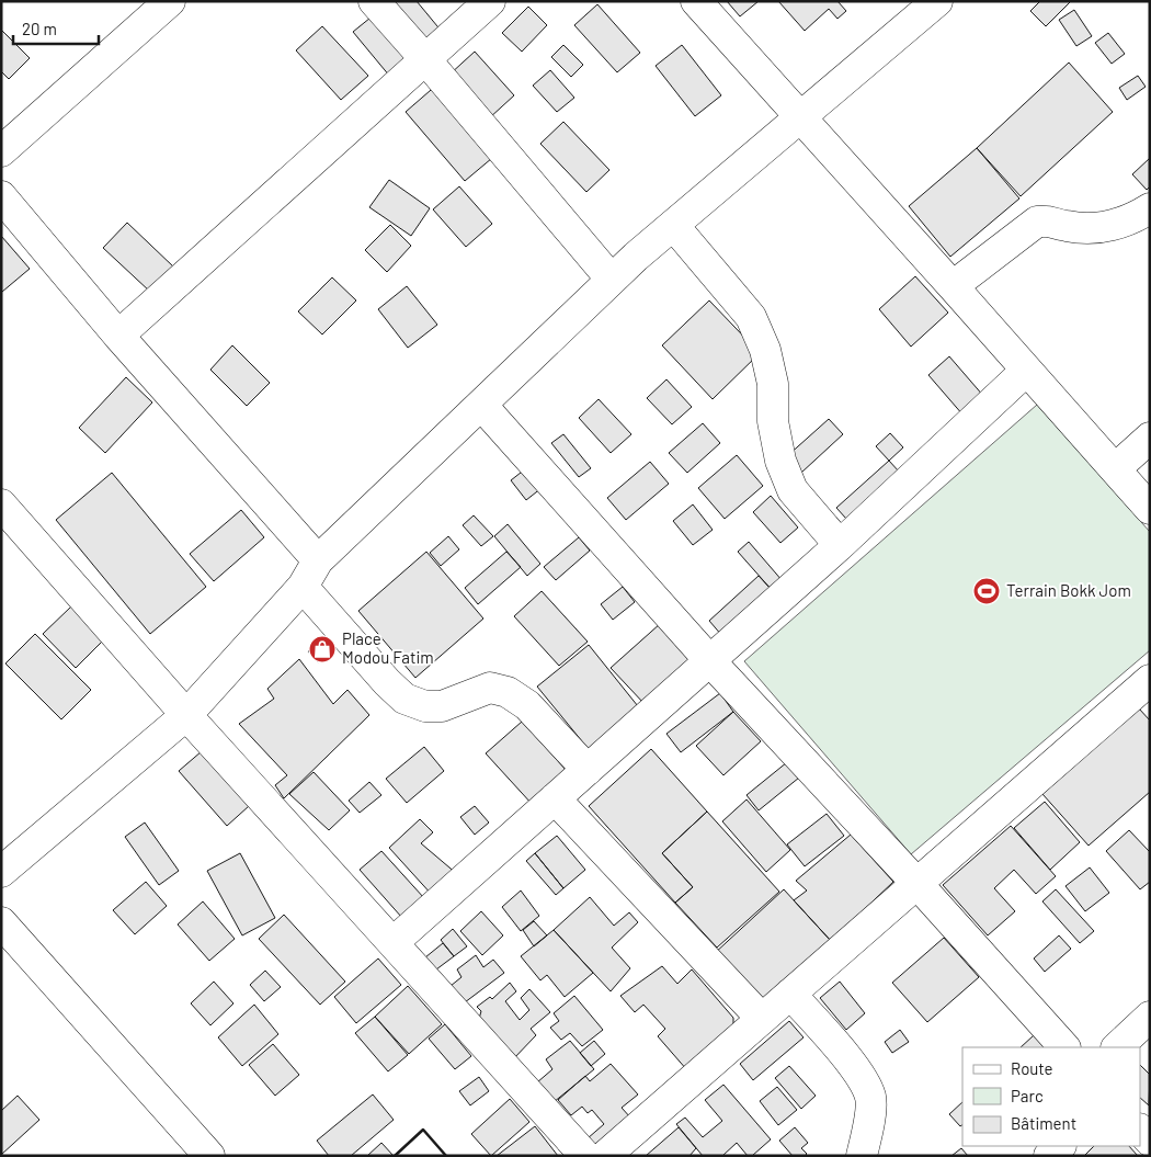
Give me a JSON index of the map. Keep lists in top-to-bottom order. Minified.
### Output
{"places":{"sports":["Terrain Bokk Jom"],"shop":["Place Modou Fatim"]},"legend":["Route","Parc","Bâtiment"],"scale_bar":"20 m"}
